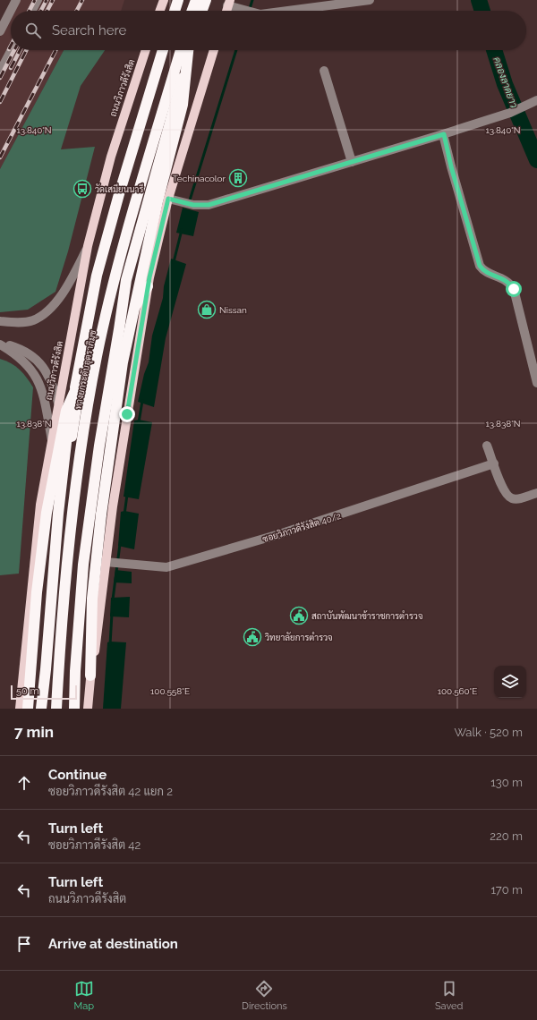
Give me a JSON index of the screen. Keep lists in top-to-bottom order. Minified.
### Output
{"streets":{"highway":["ทางยกระดับอุตราภิมุข"],"main road":["ถนนวิภาวดีรังสิต"],"street":["ซอยวิภาวดีรังสิต 40/2"]},"water":["คลองลาดยาว"],"places":{"building":["Techinacolor"],"bus stop":["วัดเสมียนนารี"],"shop":["Nissan"],"public building":["สถาบันพัฒนาข้าราชการตำรวจ","วิทยาลัยการตำรวจ"]},"scale_bar":"50 m","page":{"search":"Search here","scale":"50 m","heading":["7 min","Walk · 520 m"],"list":[["Continue","ซอยวิภาวดีรังสิต 42 แยก 2","130 m"],["Turn left","ซอยวิภาวดีรังสิต 42","220 m"],["Turn left","ถนนวิภาวดีรังสิต","170 m"],"Arrive at destination"],"nav":["Map","Directions","Saved"]},"coordinates":["13.840°N","13.838°N","100.558°E","100.560°E"]}
